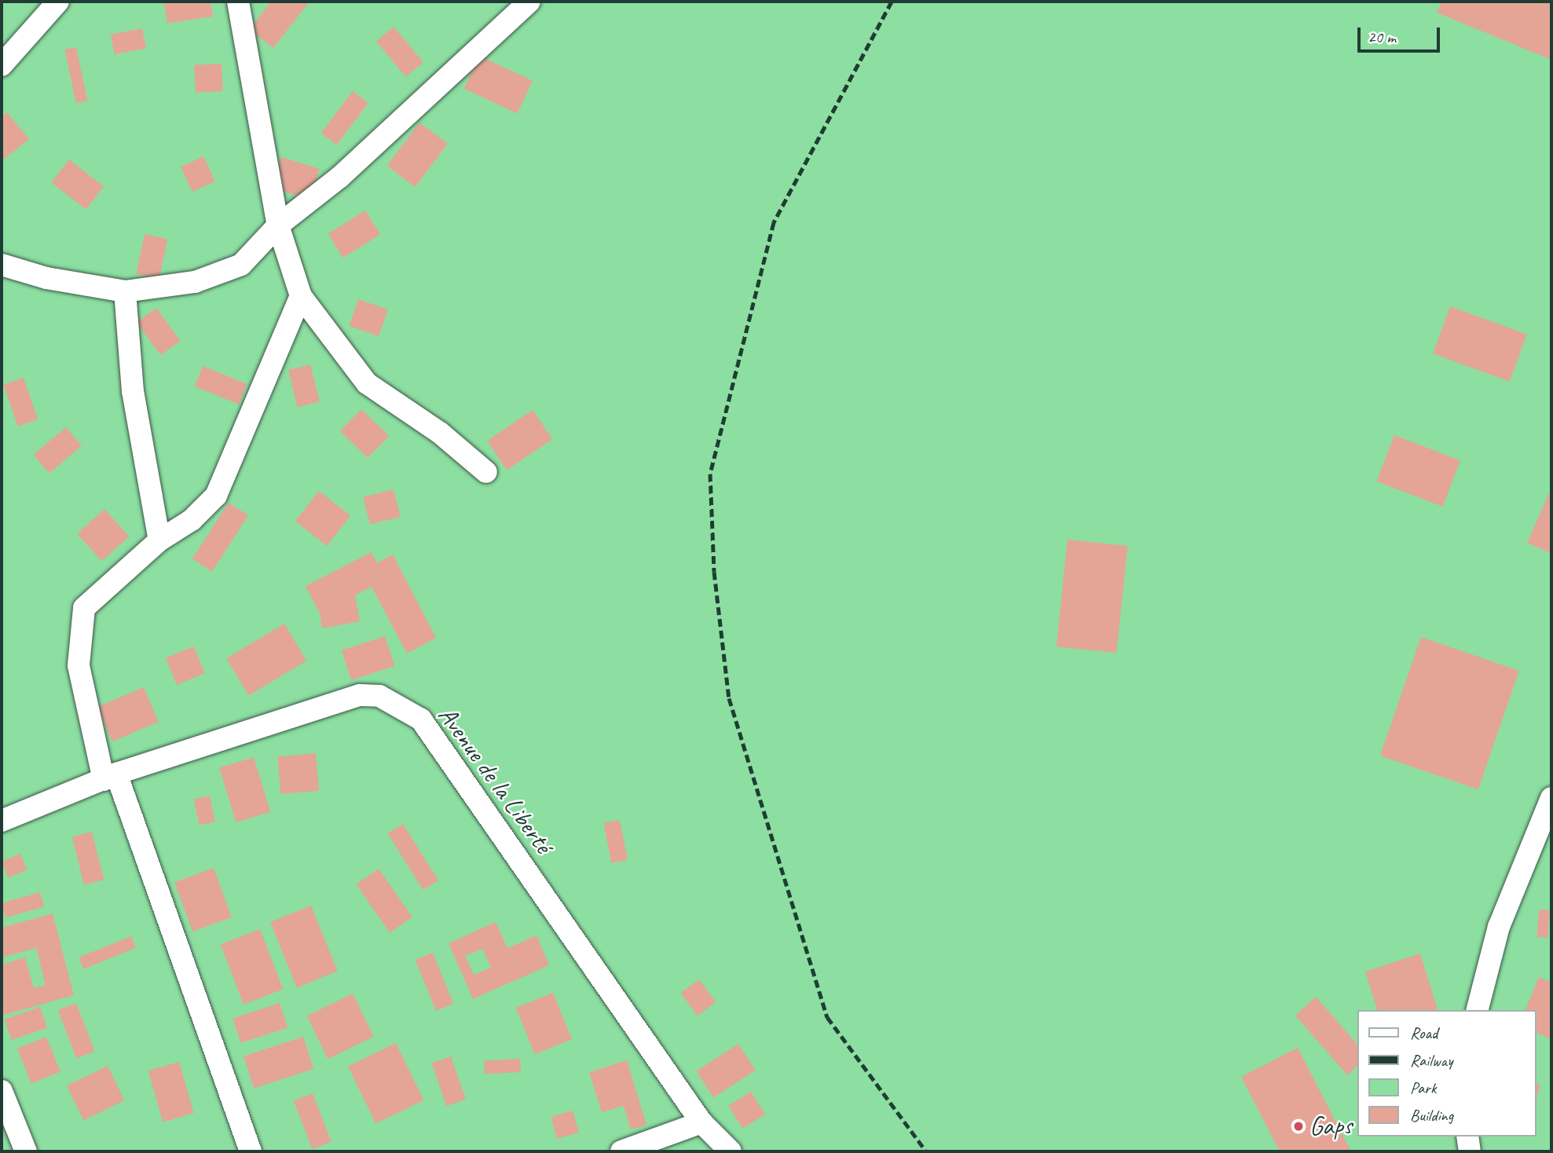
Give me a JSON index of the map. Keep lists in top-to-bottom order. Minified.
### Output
{"streets":{"street":["Avenue de la Liberté"]},"places":["Gaps"],"legend":["Road","Railway","Park","Building"],"scale_bar":"20 m"}
